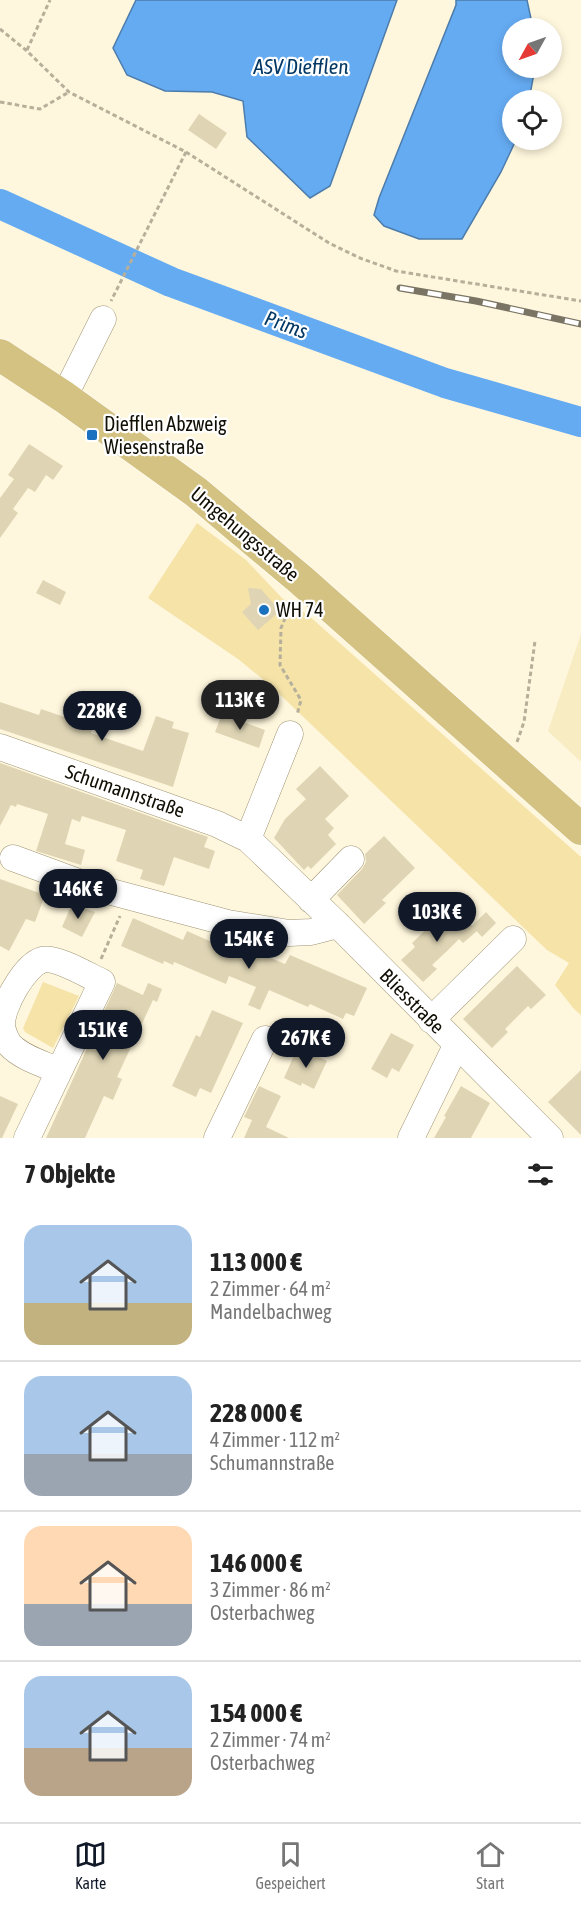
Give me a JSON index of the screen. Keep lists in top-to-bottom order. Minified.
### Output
{"streets":{"main road":["Umgehungsstraße"],"street":["Schumannstraße","Bliesstraße"]},"crossings":[["Schumannstraße","Bliesstraße"]],"water":["ASV Diefflen","Prims"],"places":{"transit":["Diefflen Abzweig Wiesenstraße"],"other":["WH 74"]},"north":"bottom left","page":{"price":["113K €","228K €","146K €","103K €","154K €","151K €","267K €"],"heading":"7 Objekte","list":[{"name":"113 000 €","note":"2 Zimmer · 64 m² · Mandelbachweg"},{"name":"228 000 €","note":"4 Zimmer · 112 m² · Schumannstraße"},{"name":"146 000 €","note":"3 Zimmer · 86 m² · Osterbachweg"},{"name":"154 000 €","note":"2 Zimmer · 74 m² · Osterbachweg"}],"tabs":["Karte","Gespeichert","Start"]}}
